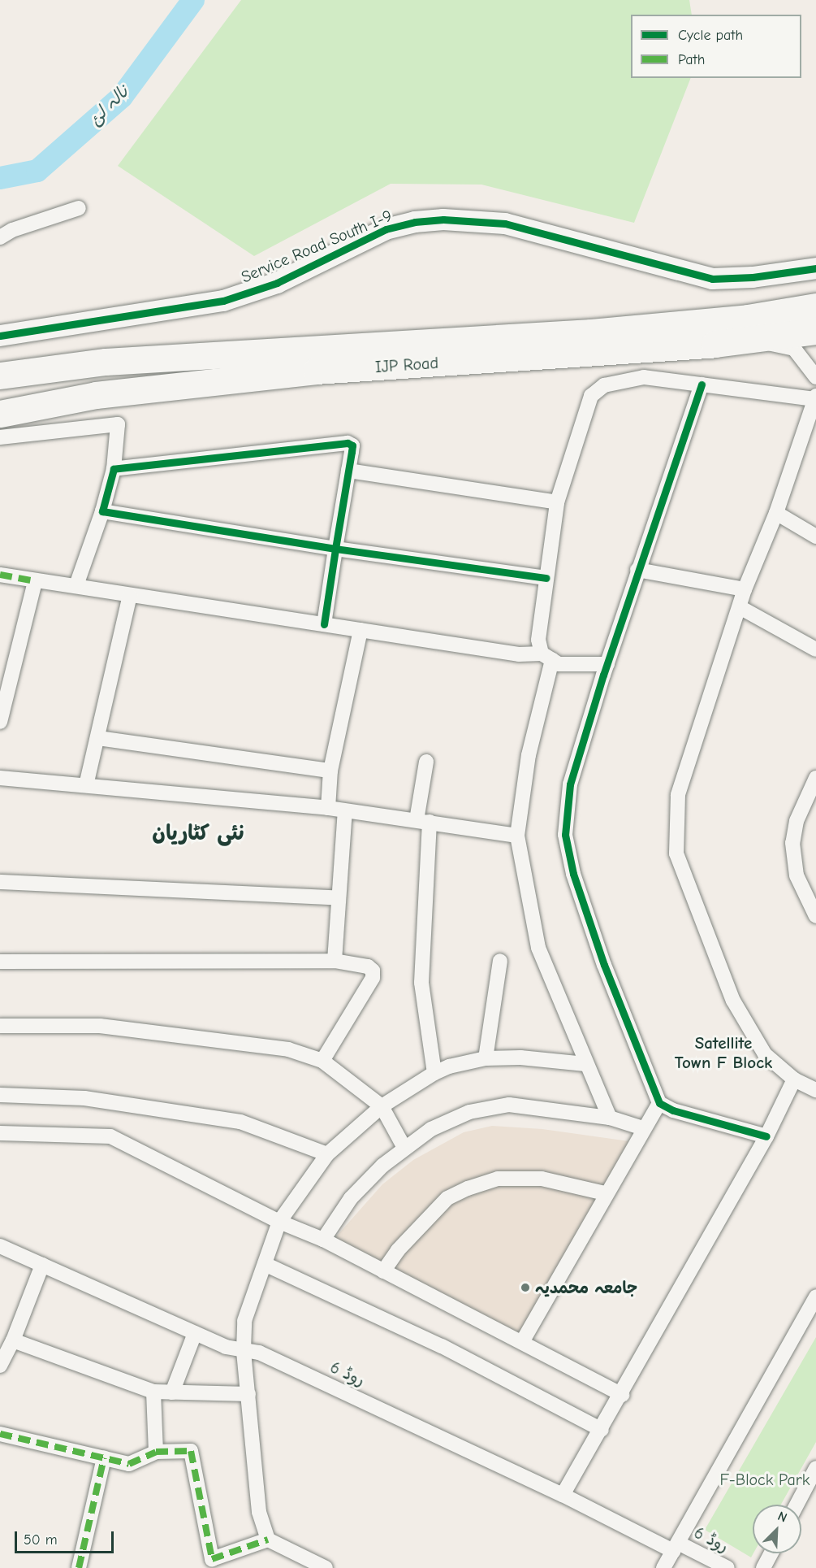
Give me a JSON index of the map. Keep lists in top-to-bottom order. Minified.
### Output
{"streets":{"highway":["IJP Road"],"street":["Service Road South I-9","روڈ 6"]},"districts":["نئی کٹاریان","Satellite Town F Block"],"water":["نالہ لئ"],"parks":["F-Block Park"],"places":["جامعہ محمدیہ"],"legend":["Cycle path","Path"],"scale_bar":"50 m","north":"top right"}
